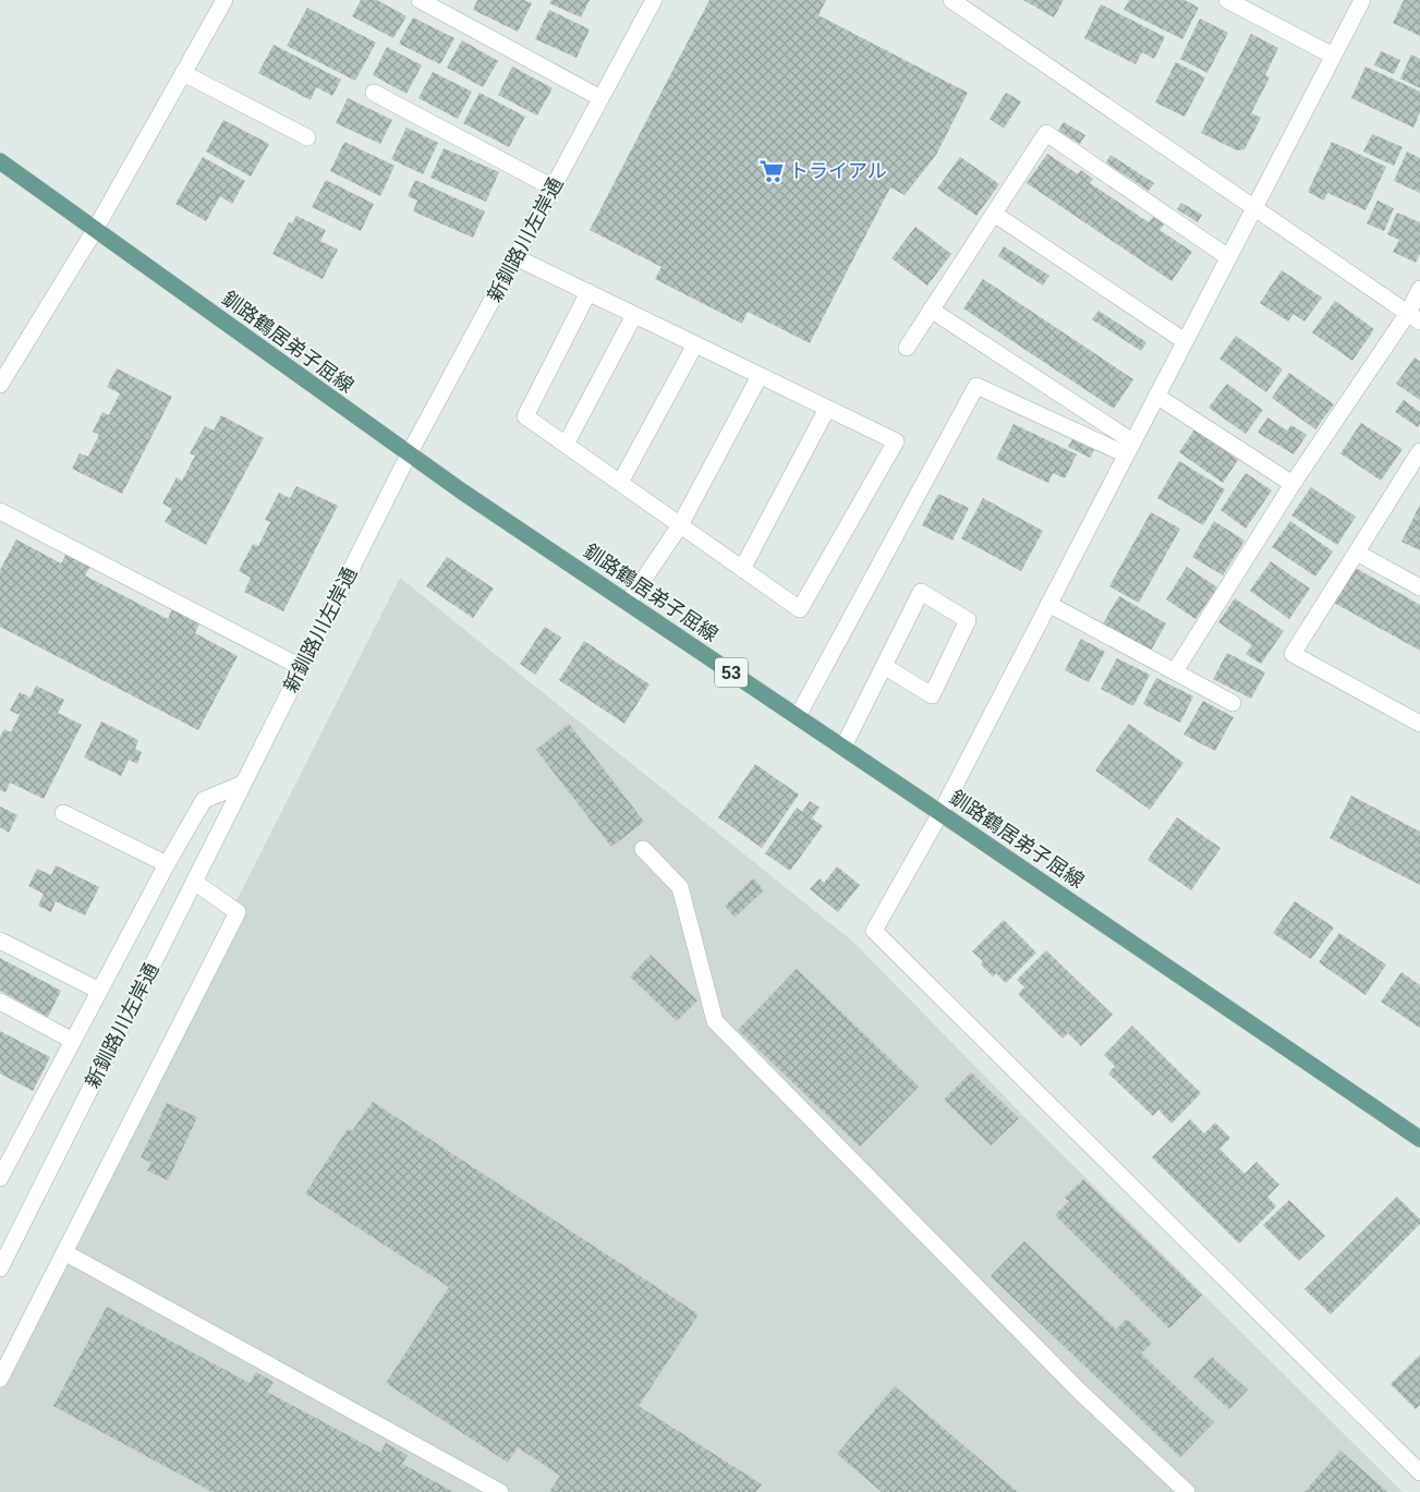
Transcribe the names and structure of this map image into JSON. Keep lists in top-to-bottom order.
{
  "streets": {
    "main road": ["釧路鶴居弟子屈線", "53"],
    "street": ["新釧路川左岸通"]
  },
  "crossings": [
    ["新釧路川左岸通", "釧路鶴居弟子屈線"]
  ],
  "places": {
    "supermarket": ["トライアル"]
  }
}
